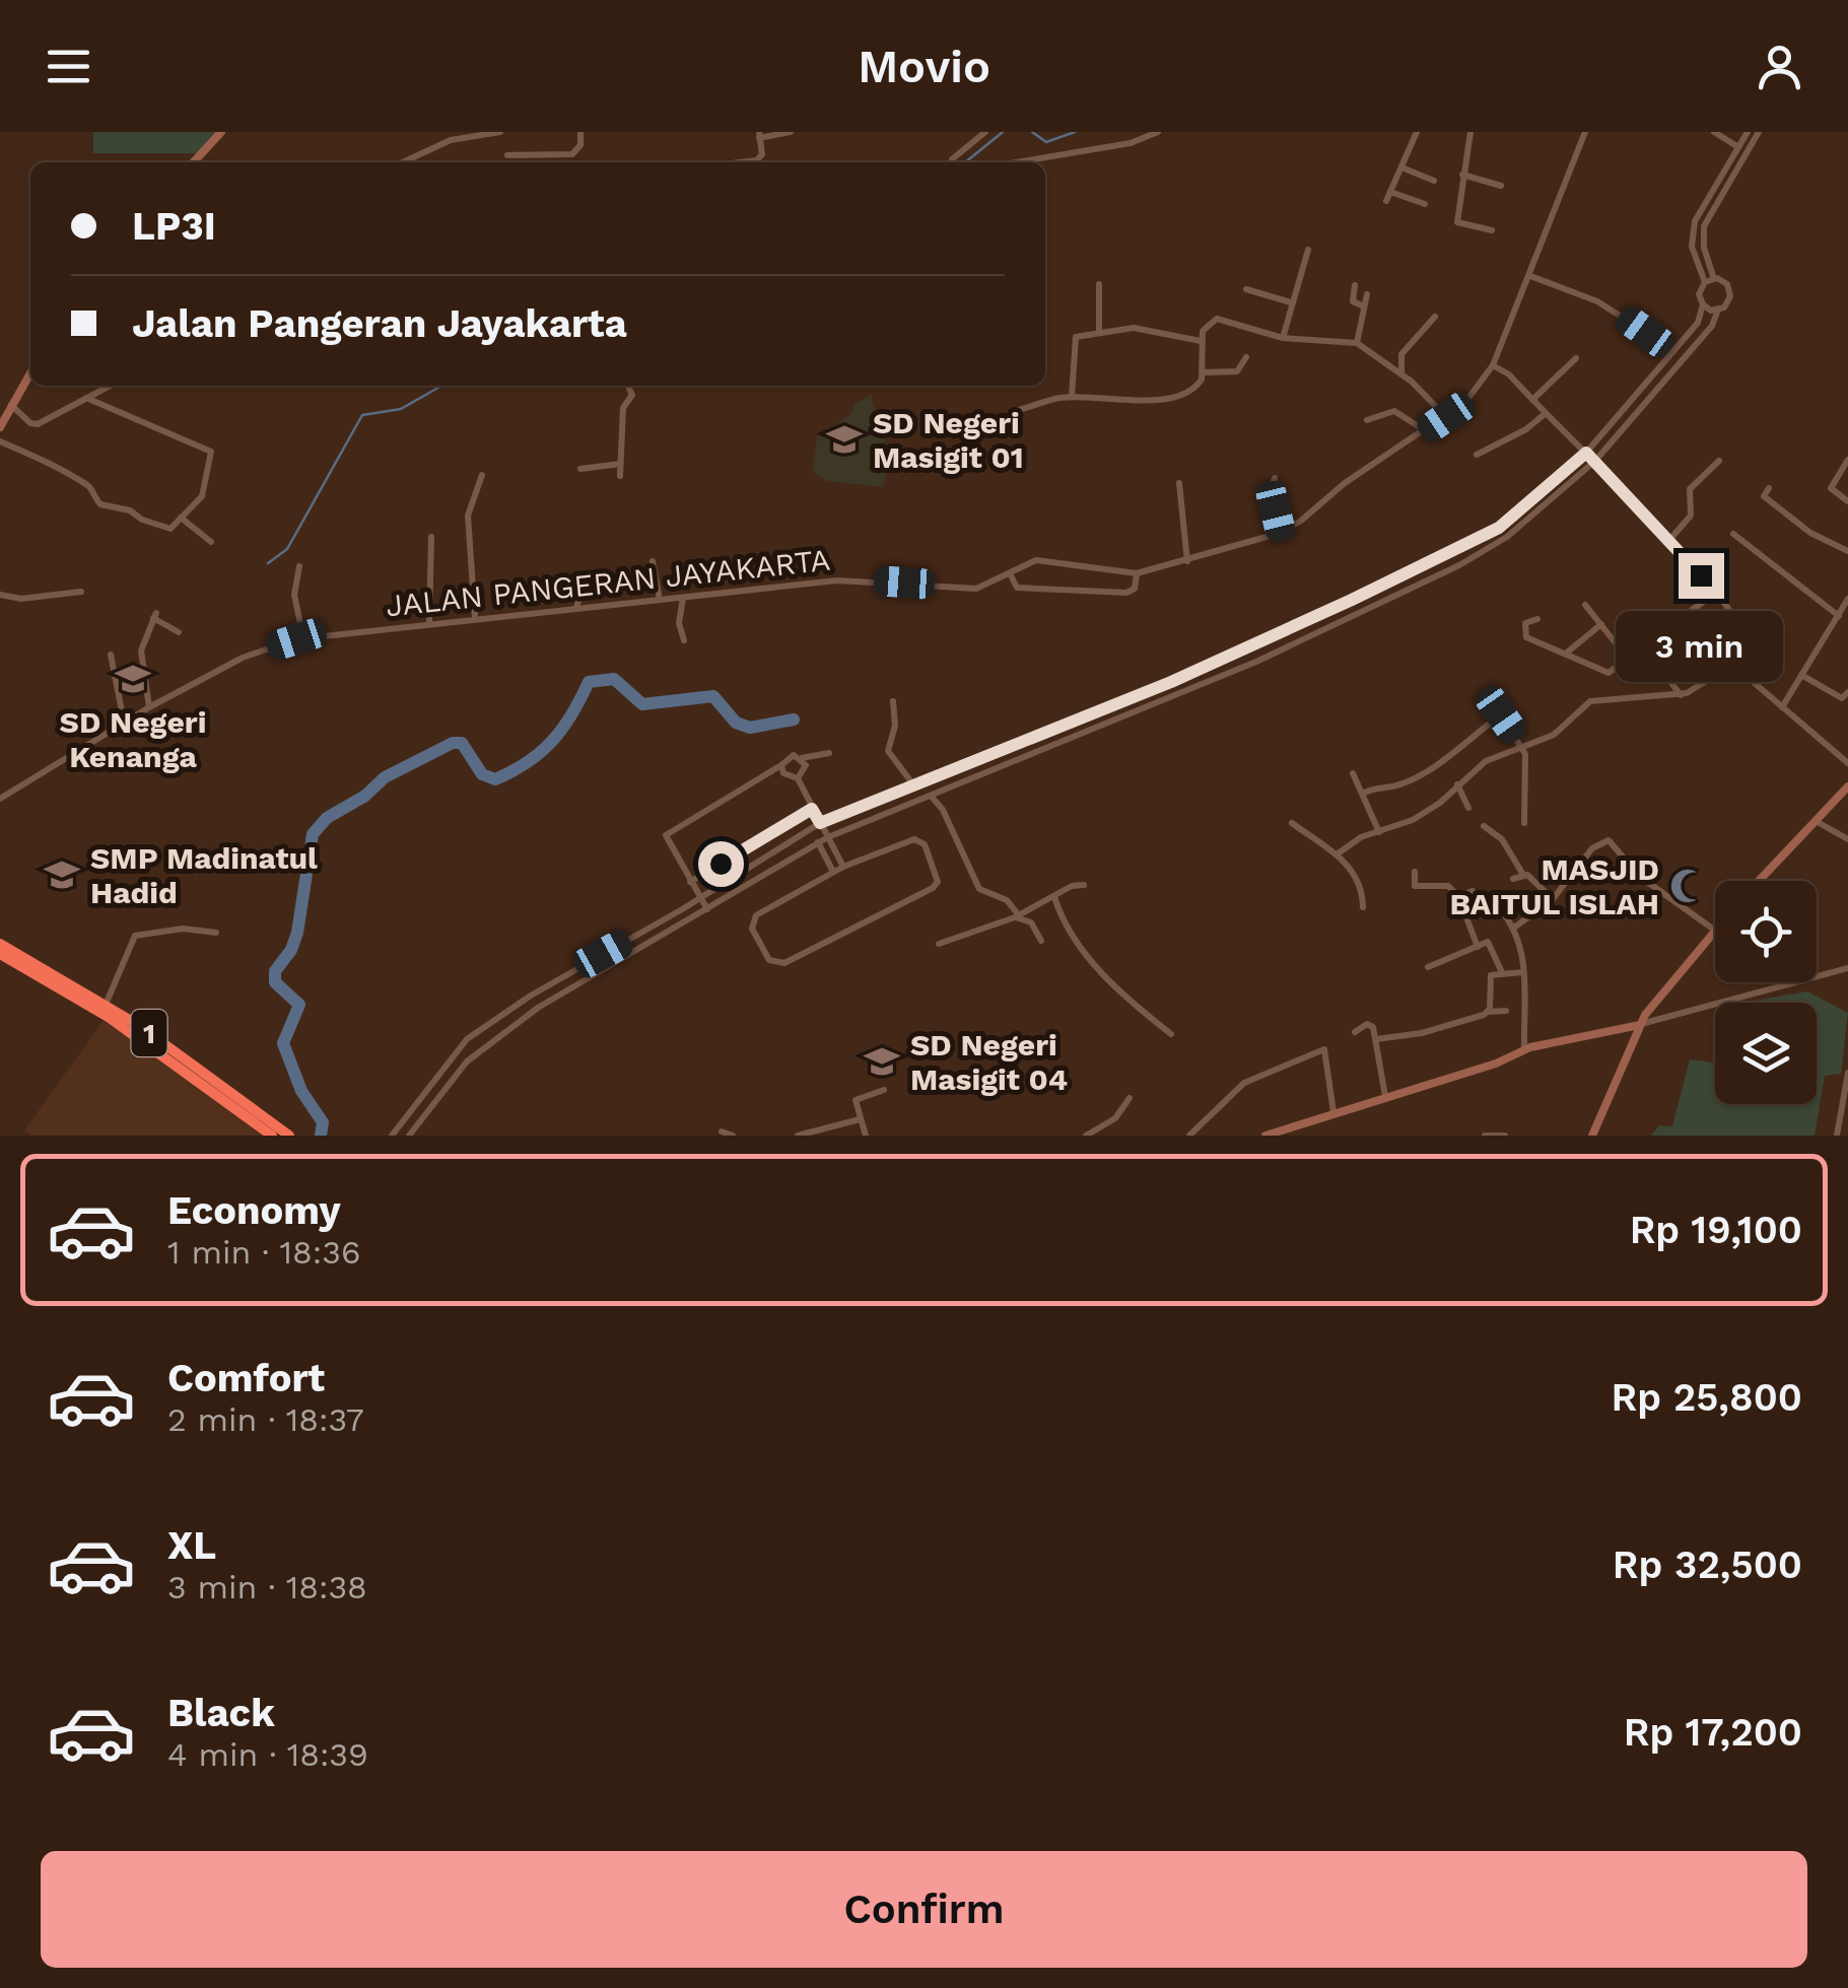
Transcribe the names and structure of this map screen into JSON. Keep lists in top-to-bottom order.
{
  "streets": {
    "highway": ["1"],
    "street": ["JALAN PANGERAN JAYAKARTA"]
  },
  "places": {
    "school or university": [
      "SD Negeri Masigit 01",
      "SD Negeri Kenanga",
      "SMP Madinatul Hadid",
      "SD Negeri Masigit 04"
    ],
    "mosque": ["MASJID BAITUL ISLAH"]
  },
  "page": {
    "header": "Movio",
    "banner": ["LP3I", "Jalan Pangeran Jayakarta"],
    "bubble": "3 min",
    "list": [
      {
        "name": "Economy",
        "note": "1 min · 18:36",
        "value": "Rp 19,100"
      },
      {
        "name": "Comfort",
        "note": "2 min · 18:37",
        "value": "Rp 25,800"
      },
      {
        "name": "XL",
        "note": "3 min · 18:38",
        "value": "Rp 32,500"
      },
      {
        "name": "Black",
        "note": "4 min · 18:39",
        "value": "Rp 17,200"
      }
    ],
    "buttons": "Confirm"
  }
}
